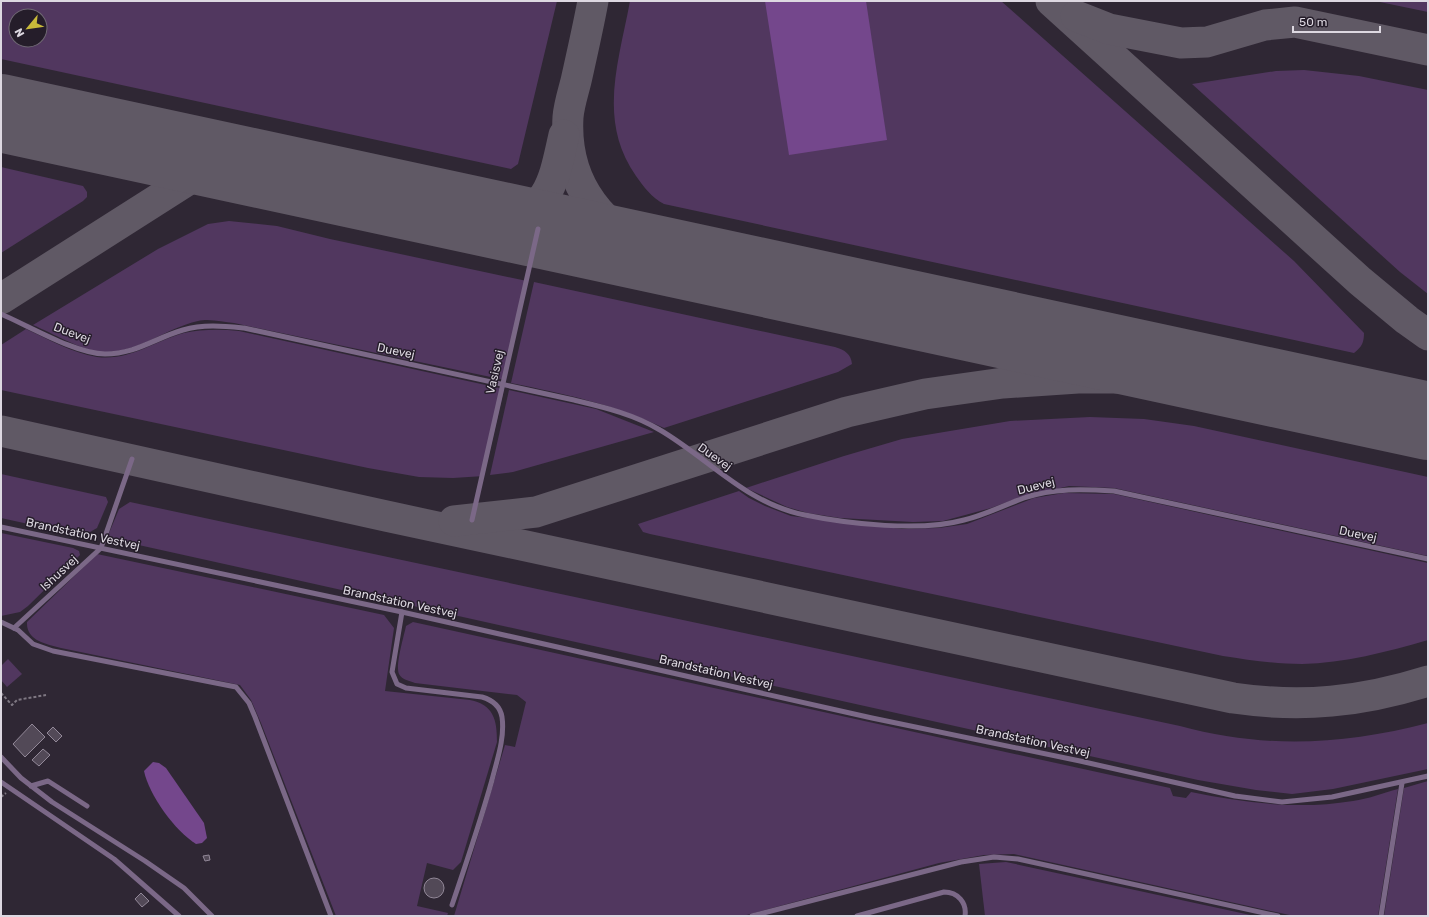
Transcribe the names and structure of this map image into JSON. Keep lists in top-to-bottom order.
{
  "streets": {
    "lane": [
      "Duevej",
      "Vasisvej",
      "Brandstation Vestvej",
      "Ishusvej"
    ]
  },
  "crossings": [
    ["Duevej", "Vasisvej"],
    ["Brandstation Vestvej", "Ishusvej"]
  ],
  "scale_bar": "50 m",
  "north": "bottom left"
}
